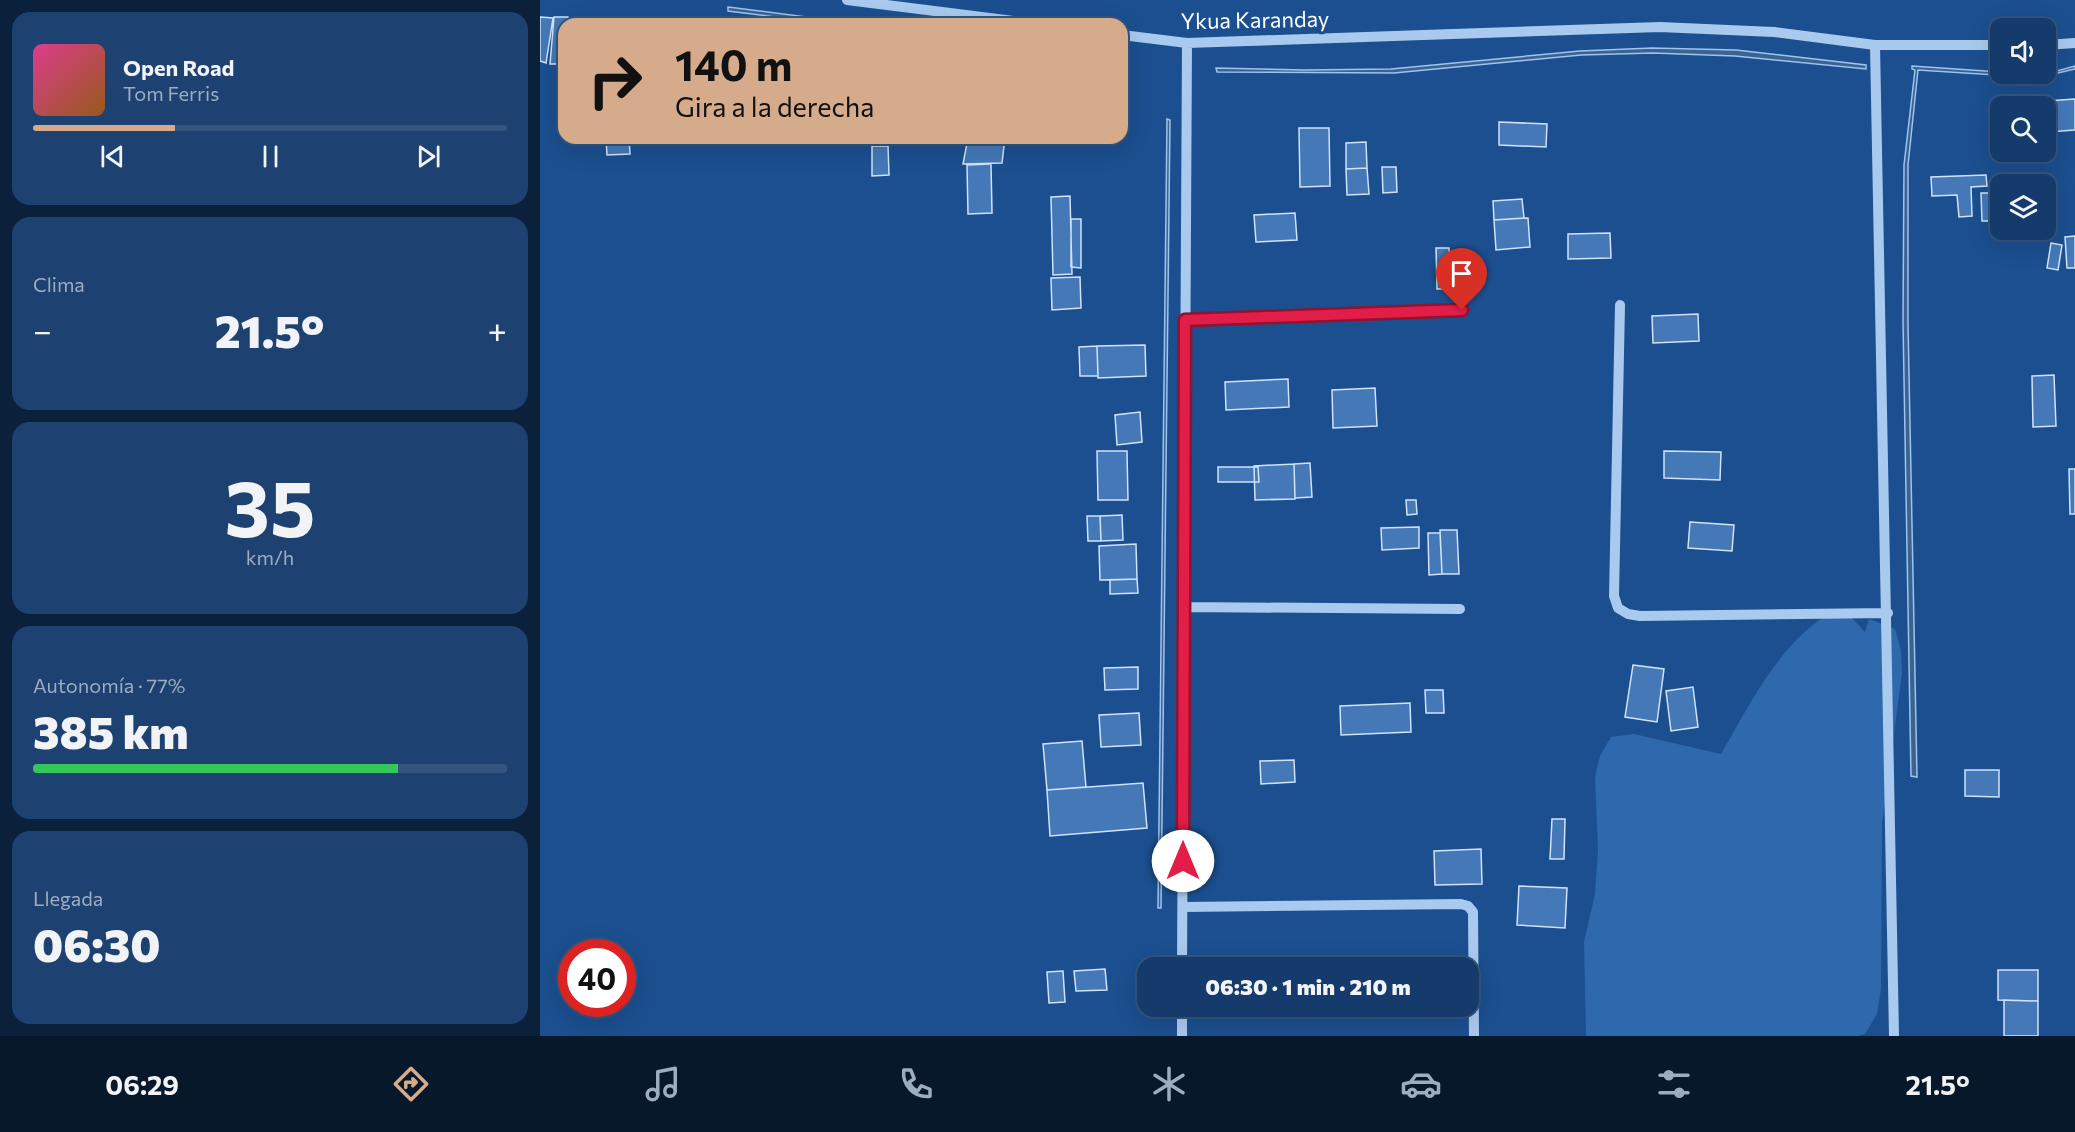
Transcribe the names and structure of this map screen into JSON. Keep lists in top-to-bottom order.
{
  "streets": {
    "street": ["Ykua Karanday"]
  },
  "page": {
    "turn": ["140 m", "Gira a la derecha"],
    "song": ["Open Road", "Tom Ferris"],
    "tile": [
      "Clima",
      ["35", "km/h"],
      ["Autonomía · 77%", "385 km"],
      ["Llegada", "06:30"]
    ],
    "heat": ["−", "21.5°", "+"],
    "limit": "40",
    "trip": "06:30 · 1 min · 210 m",
    "tabs": ["06:29", "21.5°"]
  }
}
